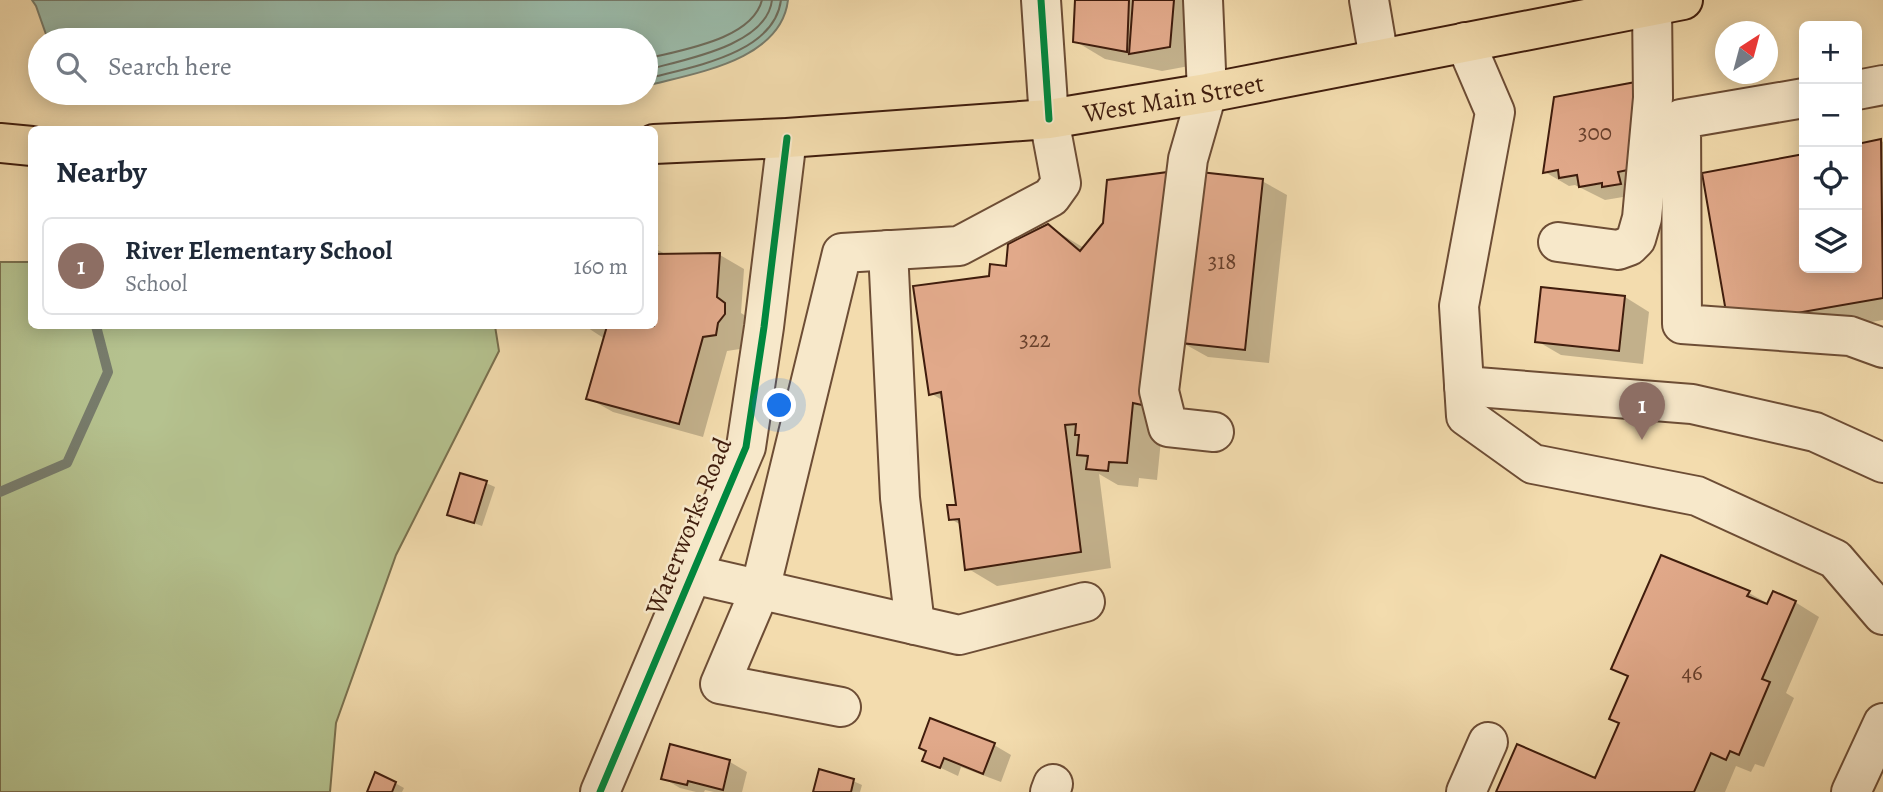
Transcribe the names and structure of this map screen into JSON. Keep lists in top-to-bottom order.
{
  "streets": {
    "main road": ["West Main Street"],
    "street": ["Waterworks Road"]
  },
  "crossings": [
    ["West Main Street", "Waterworks Road"]
  ],
  "house_numbers": [
    "300",
    "318",
    "322",
    "46"
  ],
  "north": "top right",
  "page": {
    "map_buttons": ["+", "−"],
    "search": "Search here",
    "heading": "Nearby",
    "list": [
      {
        "mark": "1",
        "name": "River Elementary School",
        "note": "School",
        "value": "160 m"
      }
    ],
    "pins": "1"
  }
}
